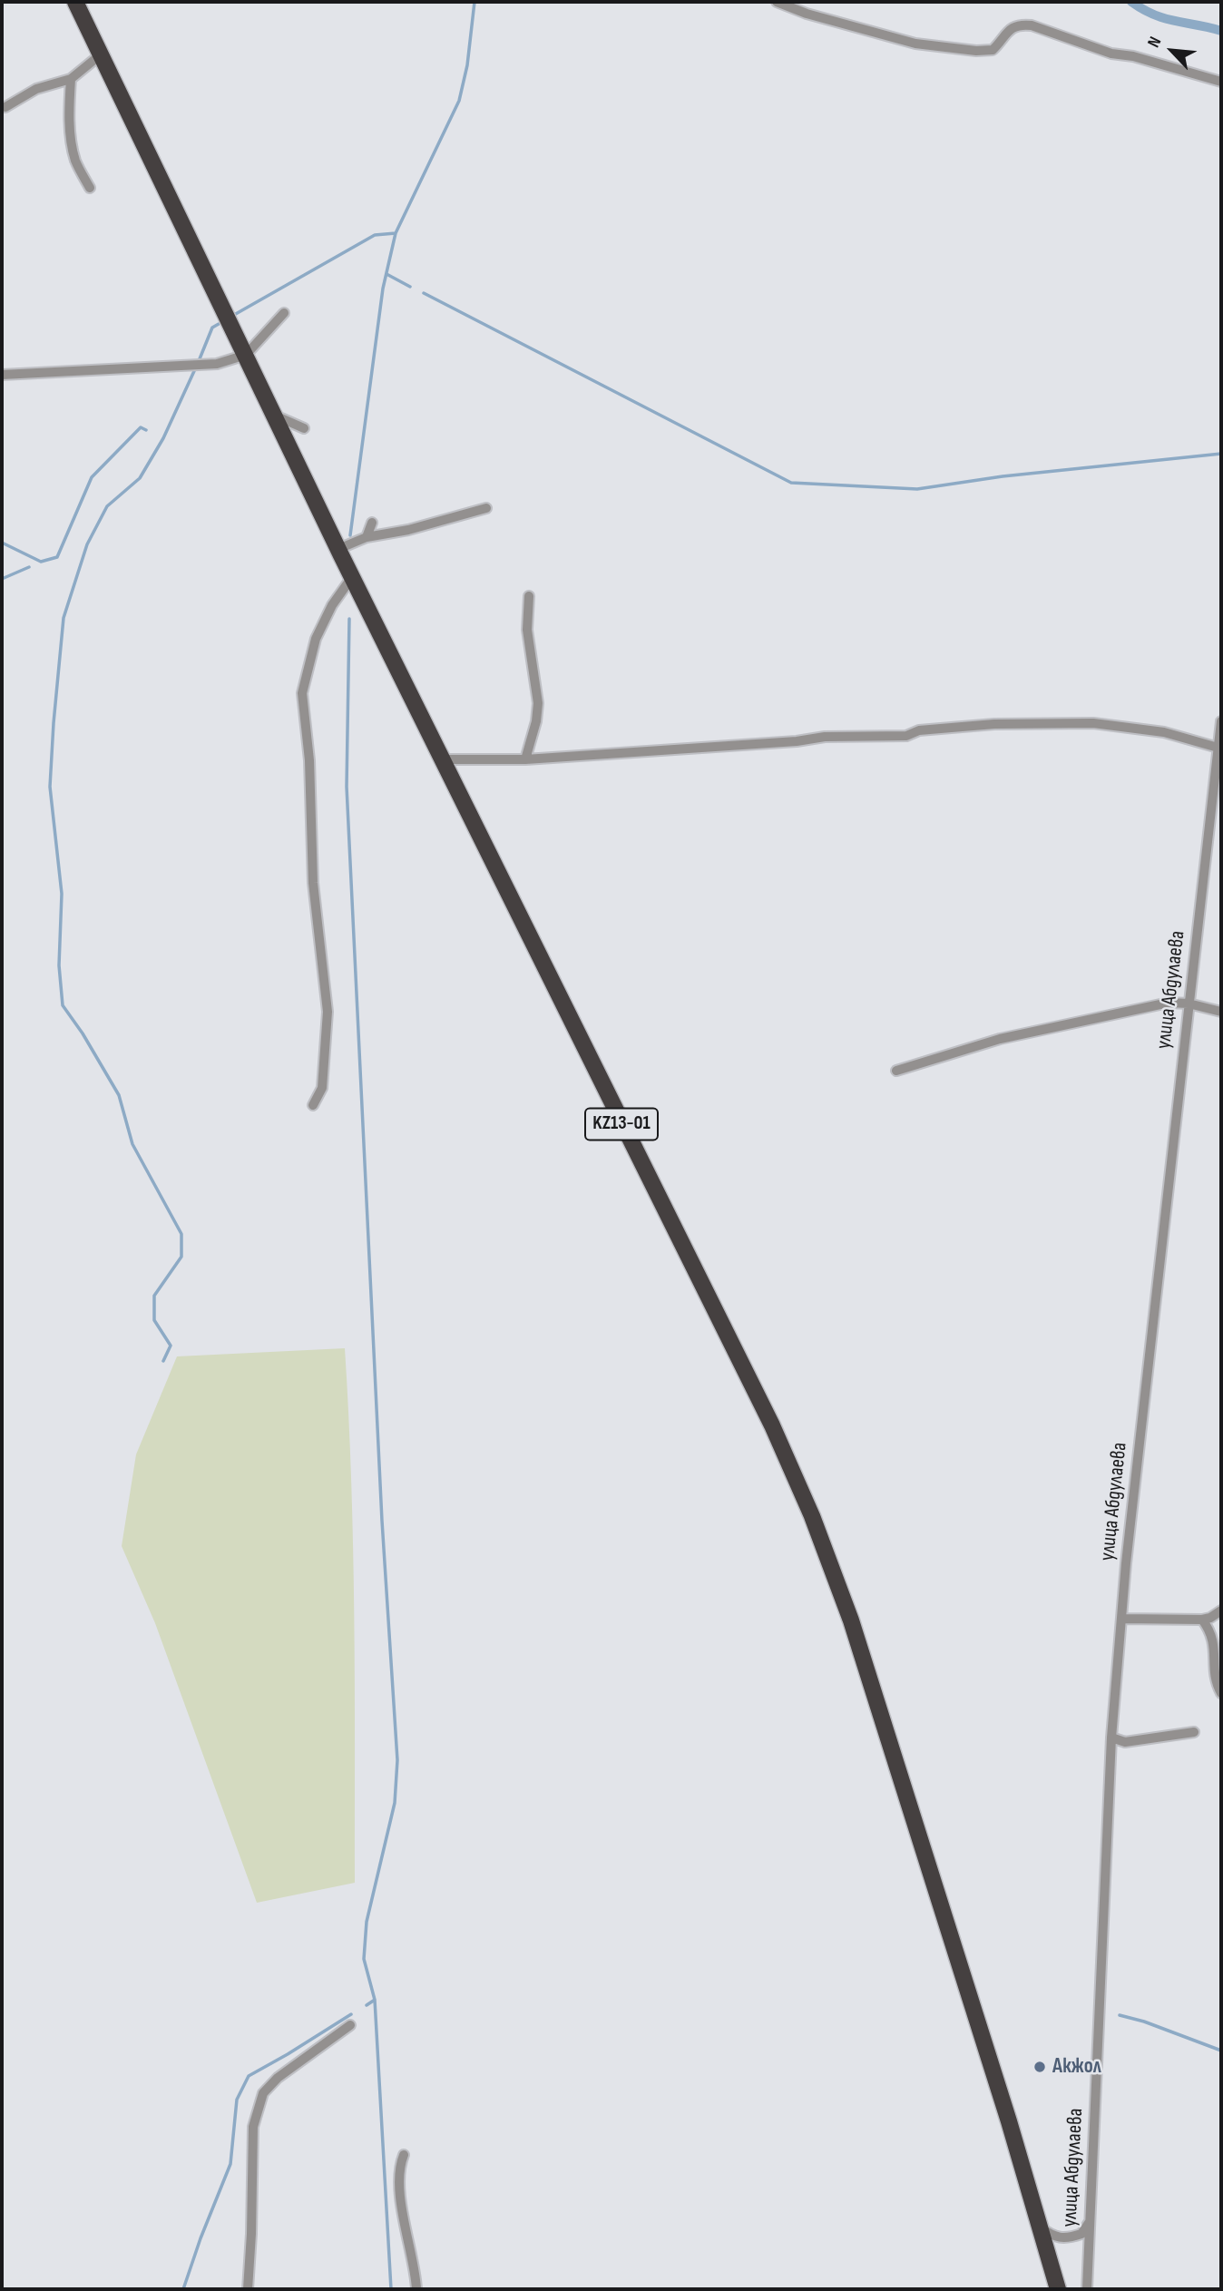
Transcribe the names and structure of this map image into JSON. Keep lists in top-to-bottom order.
{
  "streets": {
    "highway": ["KZ13-01"],
    "street": ["улица Абдулаева"]
  },
  "places": ["Акжол"],
  "north": "top left"
}
